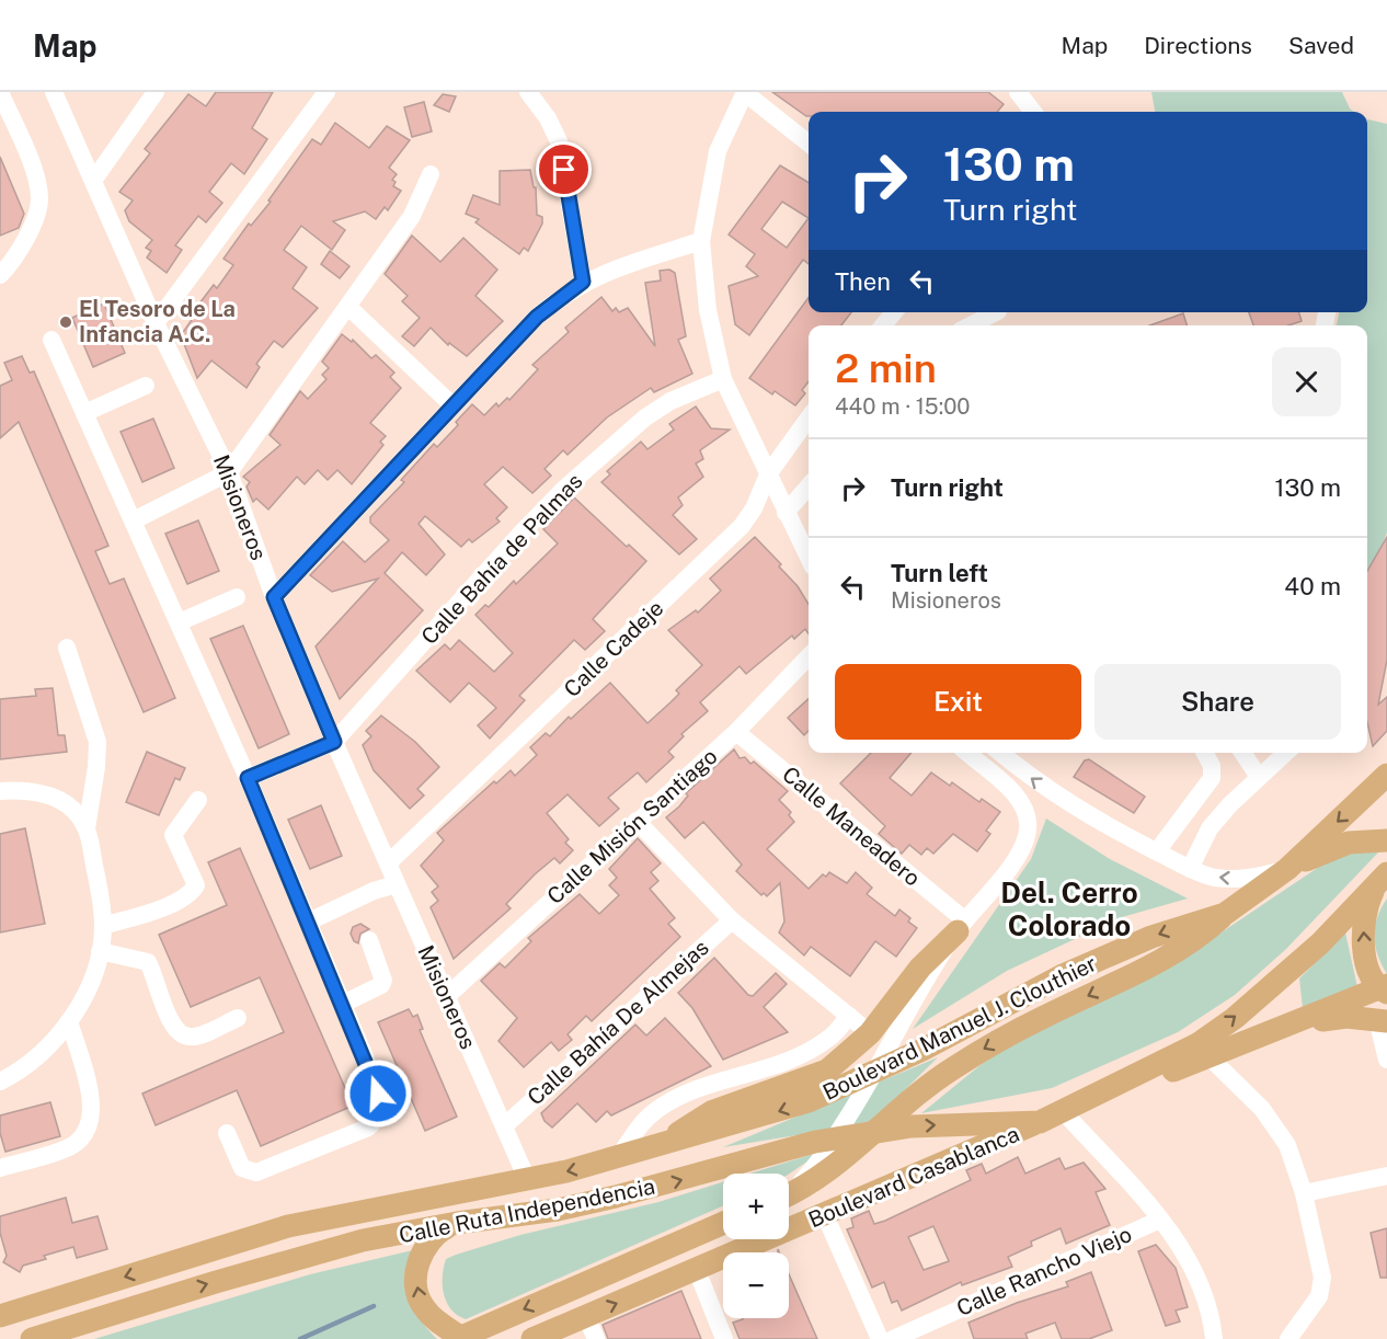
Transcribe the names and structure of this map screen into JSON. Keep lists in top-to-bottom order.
{
  "streets": {
    "main road": ["Boulevard Manuel J. Clouthier", "Boulevard Casablanca", "Calle Ruta Independencia"],
    "street": [
      "Misioneros",
      "Calle Bahía de Palmas",
      "Calle Cadeje",
      "Calle Misión Santiago",
      "Calle Maneadero",
      "Calle Bahía De Almejas",
      "Calle Rancho Viejo"
    ]
  },
  "crossings": [
    ["Misioneros", "Calle Bahía de Palmas"],
    ["Misioneros", "Calle Cadeje"],
    ["Misioneros", "Calle Misión Santiago"],
    ["Misioneros", "Calle Bahía De Almejas"],
    ["Misioneros", "Calle Ruta Independencia"],
    ["Calle Misión Santiago", "Calle Maneadero"],
    ["Boulevard Manuel J. Clouthier", "Boulevard Casablanca"],
    ["Boulevard Manuel J. Clouthier", "Calle Ruta Independencia"],
    ["Boulevard Casablanca", "Calle Ruta Independencia"]
  ],
  "districts": ["Del. Cerro Colorado"],
  "places": ["El Tesoro de La Infancia A.C."],
  "page": {
    "header": "Map",
    "nav": ["Map", "Directions", "Saved"],
    "turn": ["130 m", "Turn right"],
    "then": "Then",
    "heading": ["2 min", "440 m · 15:00"],
    "list": [
      {
        "name": "Turn right",
        "value": "130 m"
      },
      {
        "name": "Turn left",
        "note": "Misioneros",
        "value": "40 m"
      }
    ],
    "buttons": ["Exit", "Share"],
    "map_buttons": ["+", "−"]
  }
}
